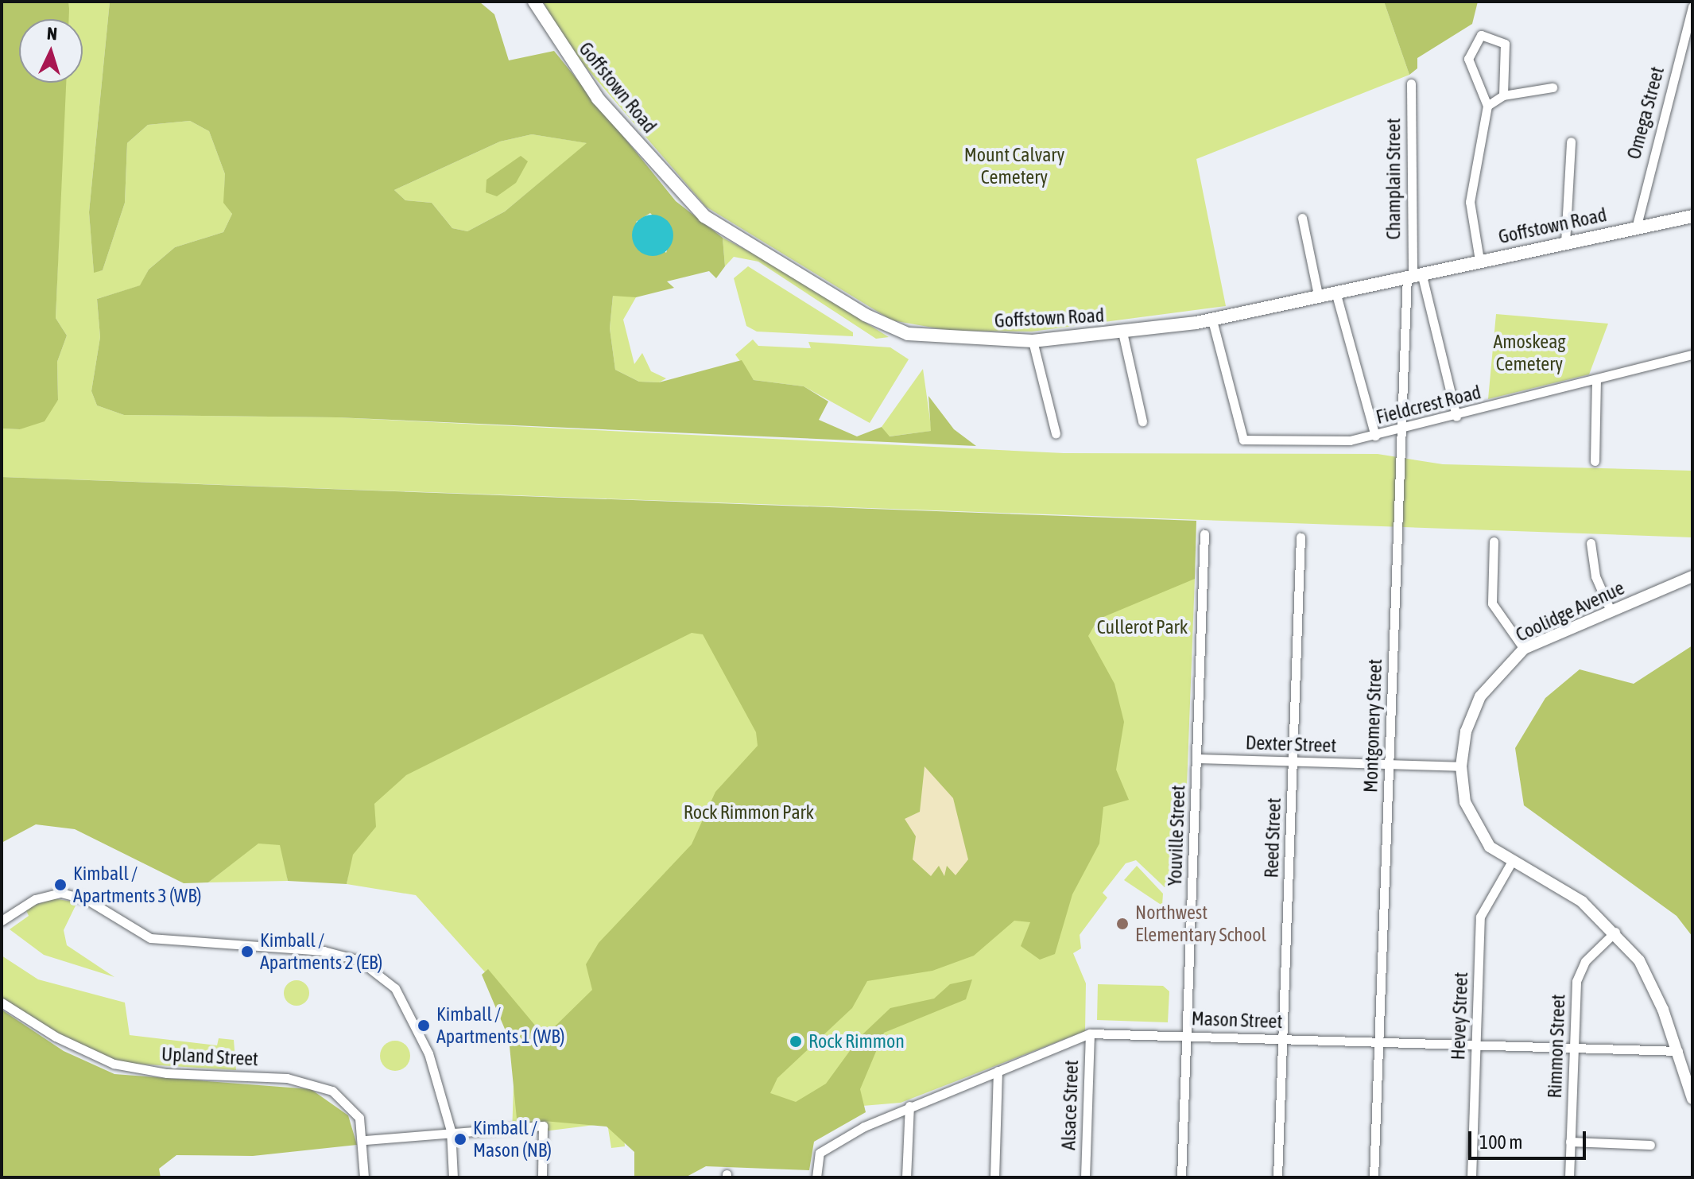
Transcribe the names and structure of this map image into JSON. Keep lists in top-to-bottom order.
{
  "streets": {
    "main road": ["Goffstown Road"],
    "street": [
      "Omega Street",
      "Champlain Street",
      "Fieldcrest Road",
      "Coolidge Avenue",
      "Montgomery Street",
      "Dexter Street",
      "Youville Street",
      "Reed Street",
      "Hevey Street",
      "Mason Street",
      "Rimmon Street",
      "Upland Street",
      "Alsace Street"
    ]
  },
  "crossings": [
    ["Goffstown Road", "Omega Street"],
    ["Goffstown Road", "Champlain Street"],
    ["Goffstown Road", "Fieldcrest Road"],
    ["Goffstown Road", "Montgomery Street"],
    ["Champlain Street", "Montgomery Street"],
    ["Fieldcrest Road", "Montgomery Street"],
    ["Coolidge Avenue", "Dexter Street"],
    ["Coolidge Avenue", "Hevey Street"],
    ["Coolidge Avenue", "Mason Street"],
    ["Coolidge Avenue", "Rimmon Street"],
    ["Montgomery Street", "Dexter Street"],
    ["Montgomery Street", "Mason Street"],
    ["Dexter Street", "Youville Street"],
    ["Dexter Street", "Reed Street"],
    ["Youville Street", "Mason Street"],
    ["Reed Street", "Mason Street"],
    ["Hevey Street", "Mason Street"],
    ["Mason Street", "Rimmon Street"],
    ["Mason Street", "Alsace Street"]
  ],
  "parks": [
    "Mount Calvary Cemetery",
    "Amoskeag Cemetery",
    "Cullerot Park",
    "Rock Rimmon Park"
  ],
  "places": [
    "Kimball / Apartments 3 (WB)",
    "Northwest Elementary School",
    "Kimball / Apartments 2 (EB)",
    "Kimball / Apartments 1 (WB)",
    "Rock Rimmon",
    "Kimball / Mason (NB)"
  ],
  "scale_bar": "100 m",
  "north": "top"
}
